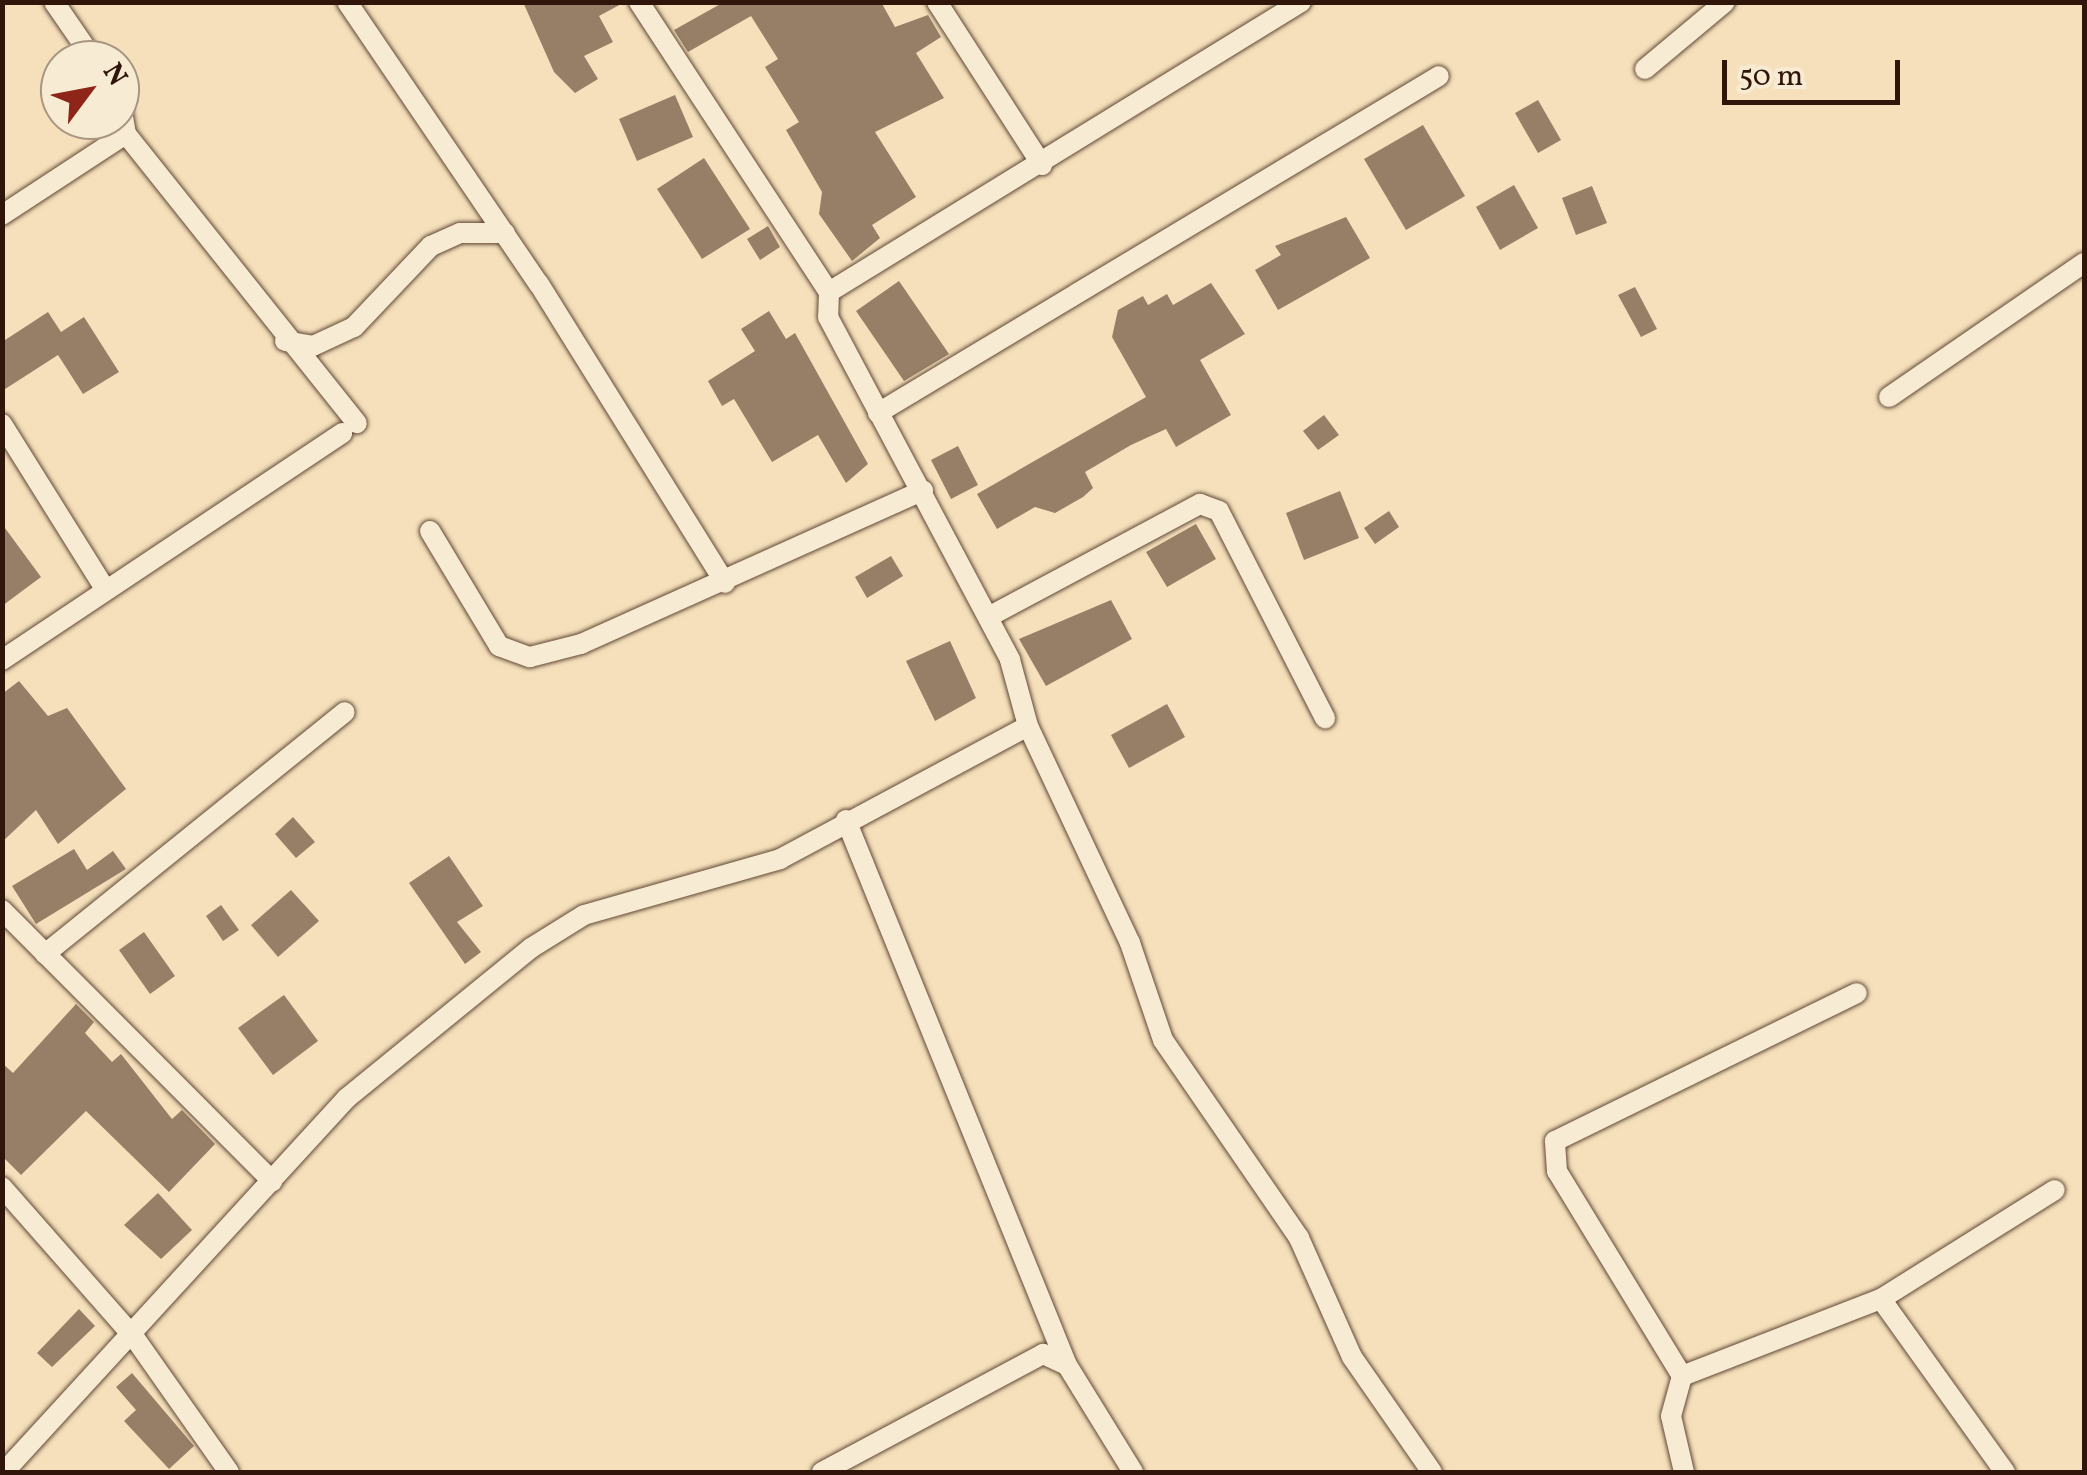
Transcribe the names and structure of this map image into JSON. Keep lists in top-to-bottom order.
{
  "scale_bar": "50 m",
  "north": "top right"
}
